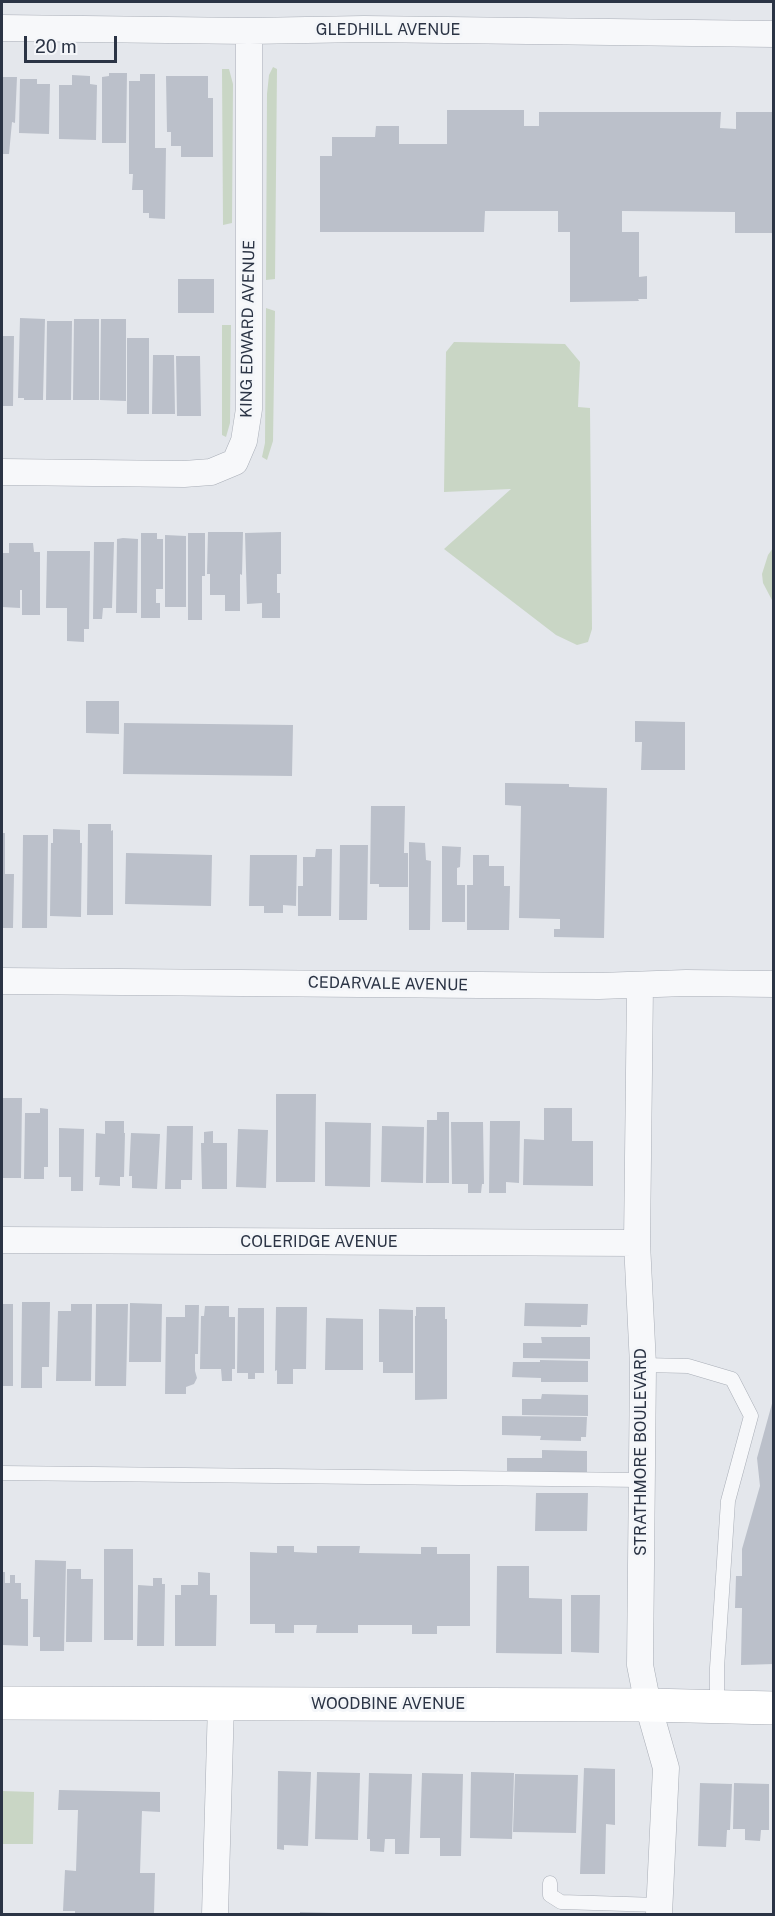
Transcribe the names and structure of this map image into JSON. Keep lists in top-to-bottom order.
{
  "streets": {
    "main road": ["WOODBINE AVENUE"],
    "street": [
      "GLEDHILL AVENUE",
      "KING EDWARD AVENUE",
      "CEDARVALE AVENUE",
      "COLERIDGE AVENUE",
      "STRATHMORE BOULEVARD"
    ]
  },
  "crossings": [
    ["GLEDHILL AVENUE", "KING EDWARD AVENUE"],
    ["CEDARVALE AVENUE", "STRATHMORE BOULEVARD"],
    ["COLERIDGE AVENUE", "STRATHMORE BOULEVARD"],
    ["STRATHMORE BOULEVARD", "WOODBINE AVENUE"]
  ],
  "scale_bar": "20 m"
}
